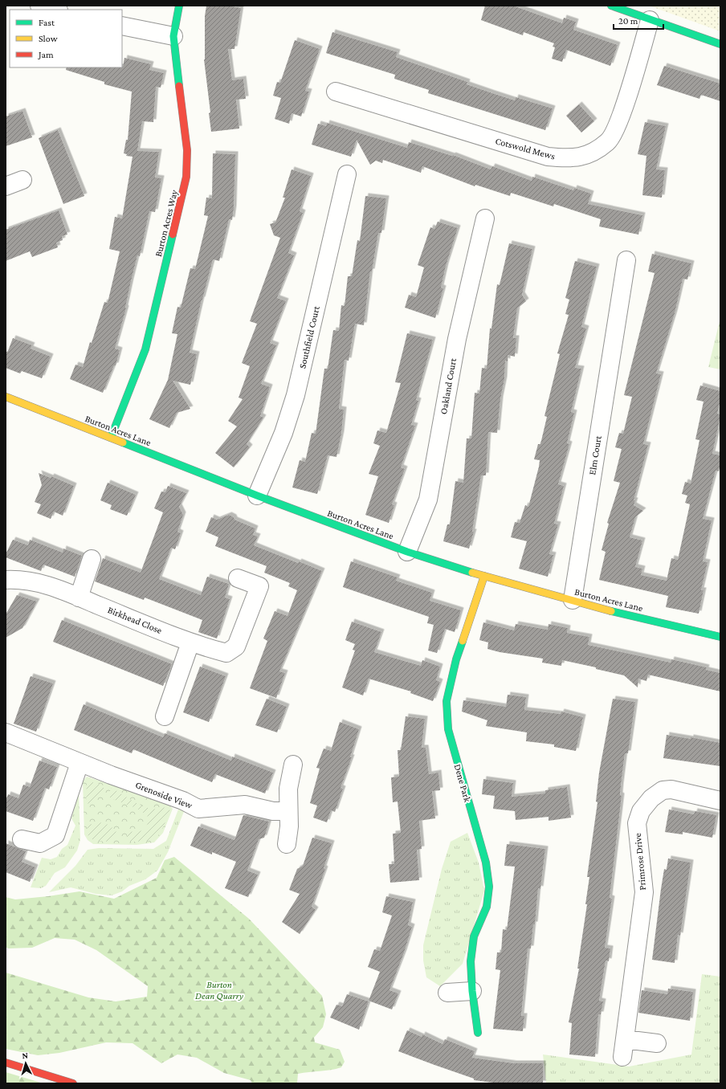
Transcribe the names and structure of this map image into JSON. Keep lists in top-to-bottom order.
{
  "streets": {
    "street": [
      "Cotswold Mews",
      "Burton Acres Way",
      "Southfield Court",
      "Oakland Court",
      "Burton Acres Lane",
      "Elm Court",
      "Birkhead Close",
      "Dene Park",
      "Grenoside View",
      "Primrose Drive"
    ]
  },
  "crossings": [
    ["Burton Acres Way", "Burton Acres Lane"],
    ["Southfield Court", "Burton Acres Lane"],
    ["Oakland Court", "Burton Acres Lane"],
    ["Burton Acres Lane", "Elm Court"],
    ["Burton Acres Lane", "Dene Park"]
  ],
  "parks": ["Burton Dean Quarry"],
  "legend": ["Fast", "Slow", "Jam"],
  "scale_bar": "20 m",
  "north": "top"
}
